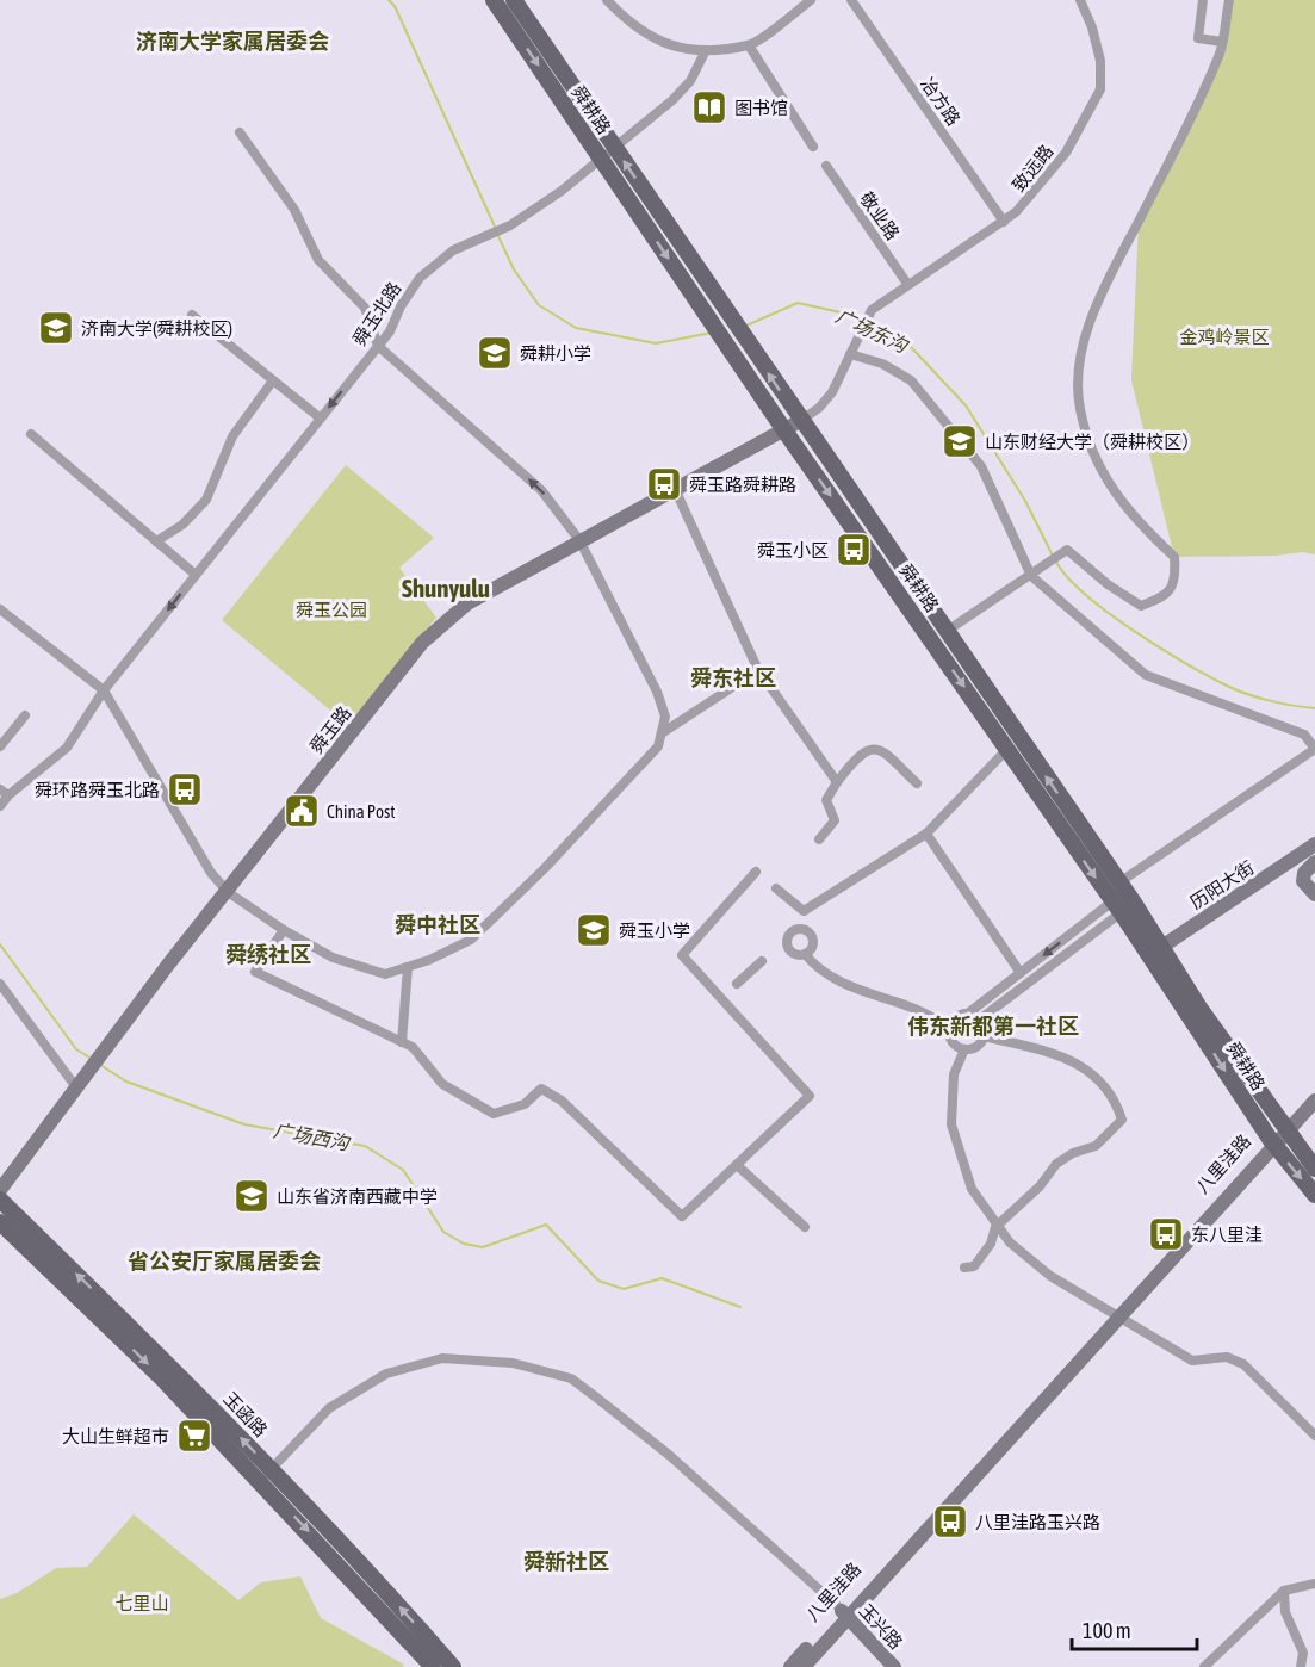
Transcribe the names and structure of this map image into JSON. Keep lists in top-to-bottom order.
{
  "streets": {
    "main road": ["舜耕路", "玉函路"],
    "street": [
      "冶方路",
      "致远路",
      "敬业路",
      "舜玉北路",
      "舜玉路",
      "历阳大街",
      "八里洼路",
      "玉兴路"
    ]
  },
  "crossings": [
    ["冶方路", "致远路"],
    ["舜耕路", "舜玉北路"],
    ["舜耕路", "舜玉路"],
    ["舜耕路", "历阳大街"],
    ["舜耕路", "八里洼路"],
    ["致远路", "敬业路"],
    ["八里洼路", "玉兴路"]
  ],
  "districts": [
    "济南大学家属居委会",
    "Shunyulu",
    "舜东社区",
    "舜中社区",
    "舜绣社区",
    "伟东新都第一社区",
    "省公安厅家属居委会",
    "舜新社区"
  ],
  "water": ["广场东沟", "广场西沟"],
  "parks": ["金鸡岭景区", "舜玉公园", "七里山"],
  "places": {
    "library": ["图书馆"],
    "school or university": [
      "济南大学(舜耕校区)",
      "舜耕小学",
      "山东财经大学（舜耕校区）",
      "舜玉小学",
      "山东省济南西藏中学"
    ],
    "bus stop": [
      "舜玉路舜耕路",
      "舜玉小区",
      "舜环路舜玉北路",
      "东八里洼",
      "八里洼路玉兴路"
    ],
    "public building": ["China Post"],
    "supermarket": ["大山生鲜超市"]
  },
  "scale_bar": "100 m"
}
